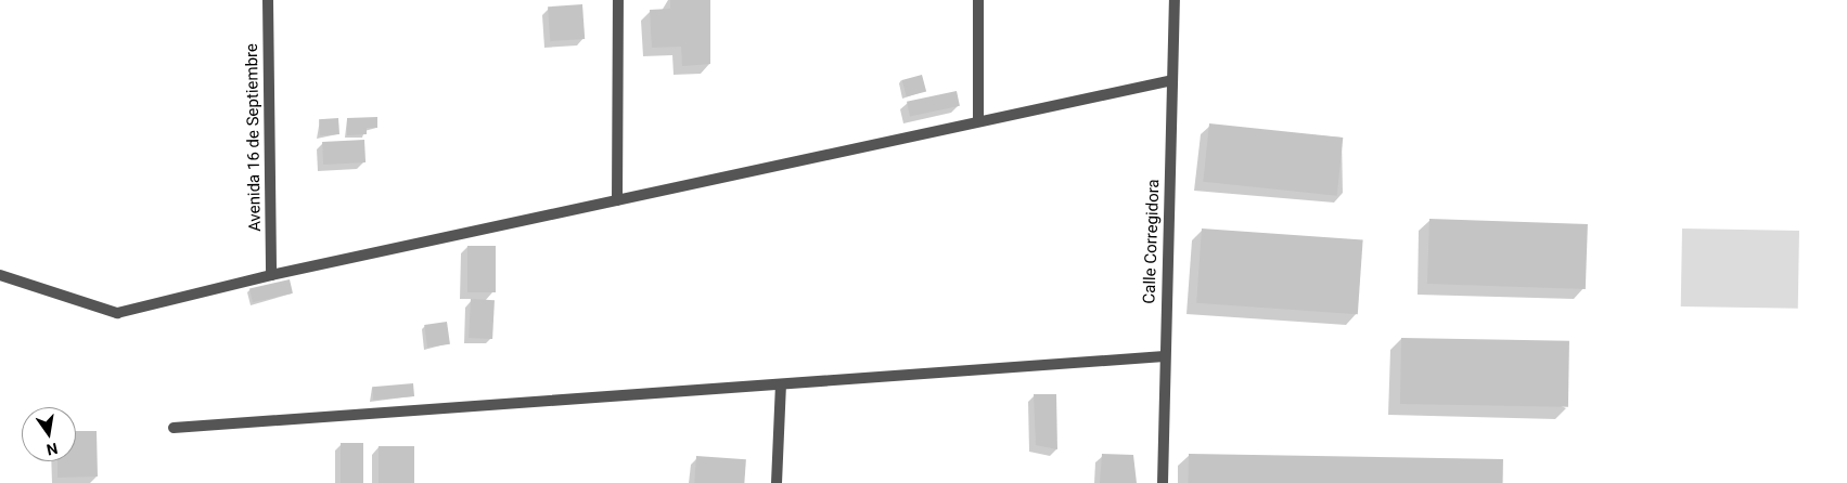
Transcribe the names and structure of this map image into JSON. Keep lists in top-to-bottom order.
{
  "streets": {
    "street": ["Avenida 16 de Septiembre", "Calle Corregidora"]
  },
  "north": "bottom"
}
